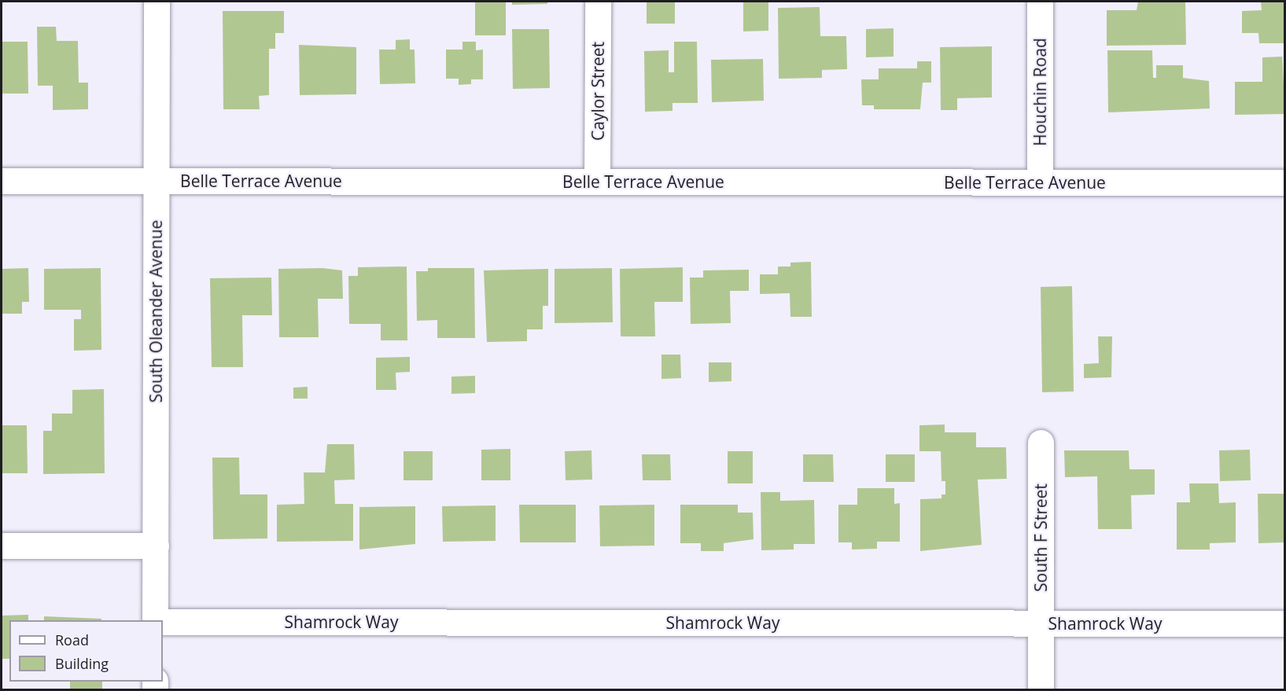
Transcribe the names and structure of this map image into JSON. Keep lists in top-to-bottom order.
{
  "streets": {
    "street": [
      "Caylor Street",
      "Houchin Road",
      "Belle Terrace Avenue",
      "South Oleander Avenue",
      "South F Street",
      "Shamrock Way"
    ]
  },
  "crossings": [
    ["Caylor Street", "Belle Terrace Avenue"],
    ["Houchin Road", "Belle Terrace Avenue"],
    ["Belle Terrace Avenue", "South Oleander Avenue"],
    ["South F Street", "Shamrock Way"]
  ],
  "legend": ["Road", "Building"]
}
